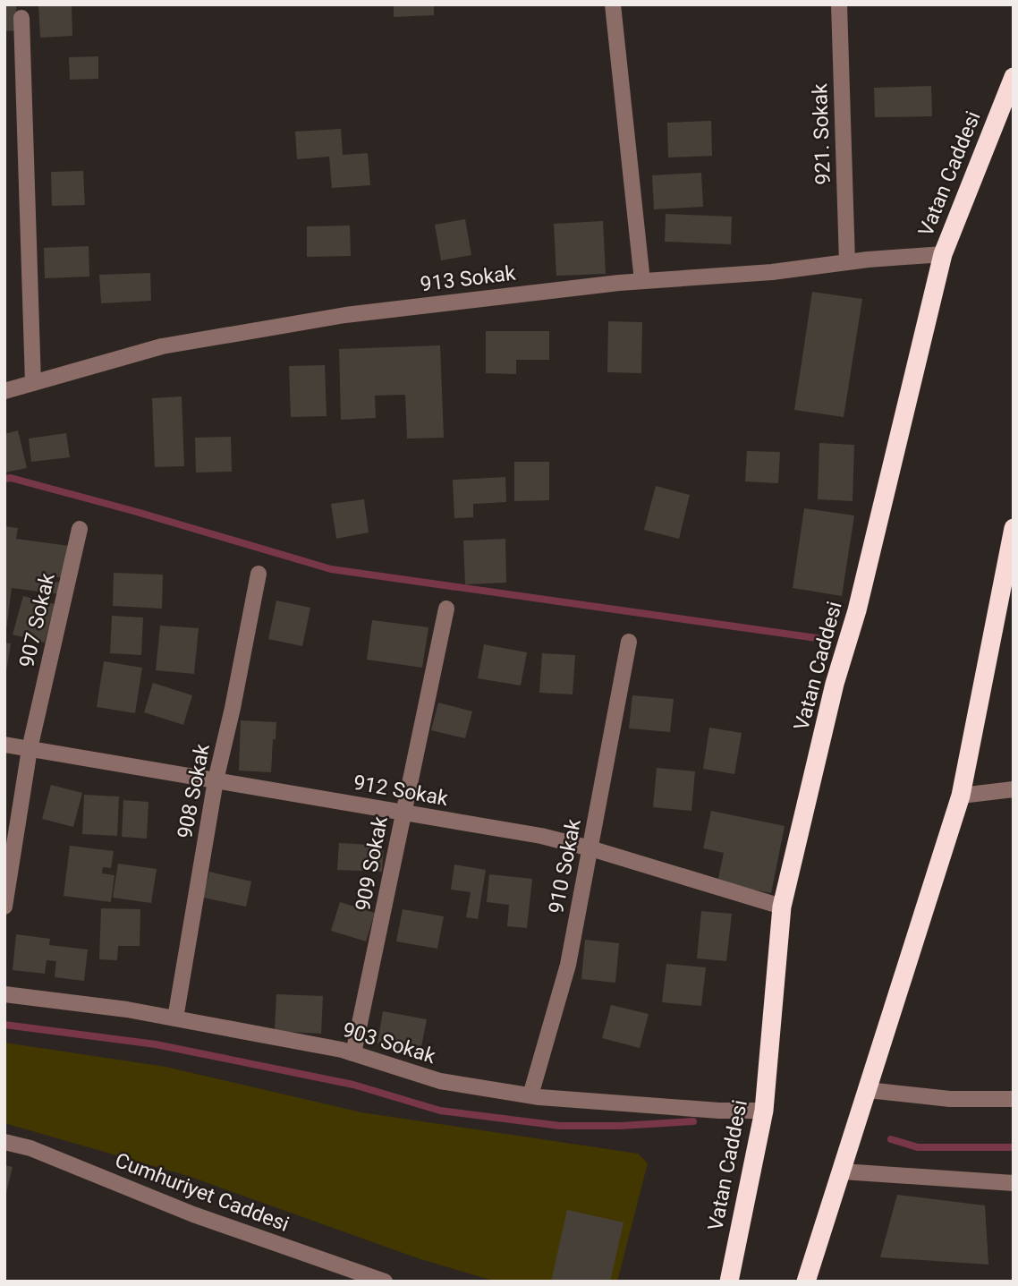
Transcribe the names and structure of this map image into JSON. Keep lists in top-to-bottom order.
{
  "streets": {
    "highway": ["Vatan Caddesi"],
    "street": [
      "921. Sokak",
      "913 Sokak",
      "907 Sokak",
      "912 Sokak",
      "908 Sokak",
      "909 Sokak",
      "910 Sokak",
      "903 Sokak",
      "Cumhuriyet Caddesi"
    ]
  },
  "crossings": [
    ["921. Sokak", "913 Sokak"],
    ["Vatan Caddesi", "913 Sokak"],
    ["Vatan Caddesi", "912 Sokak"],
    ["Vatan Caddesi", "903 Sokak"],
    ["907 Sokak", "912 Sokak"],
    ["912 Sokak", "908 Sokak"],
    ["912 Sokak", "909 Sokak"],
    ["912 Sokak", "910 Sokak"],
    ["908 Sokak", "903 Sokak"],
    ["909 Sokak", "903 Sokak"],
    ["910 Sokak", "903 Sokak"]
  ]
}
